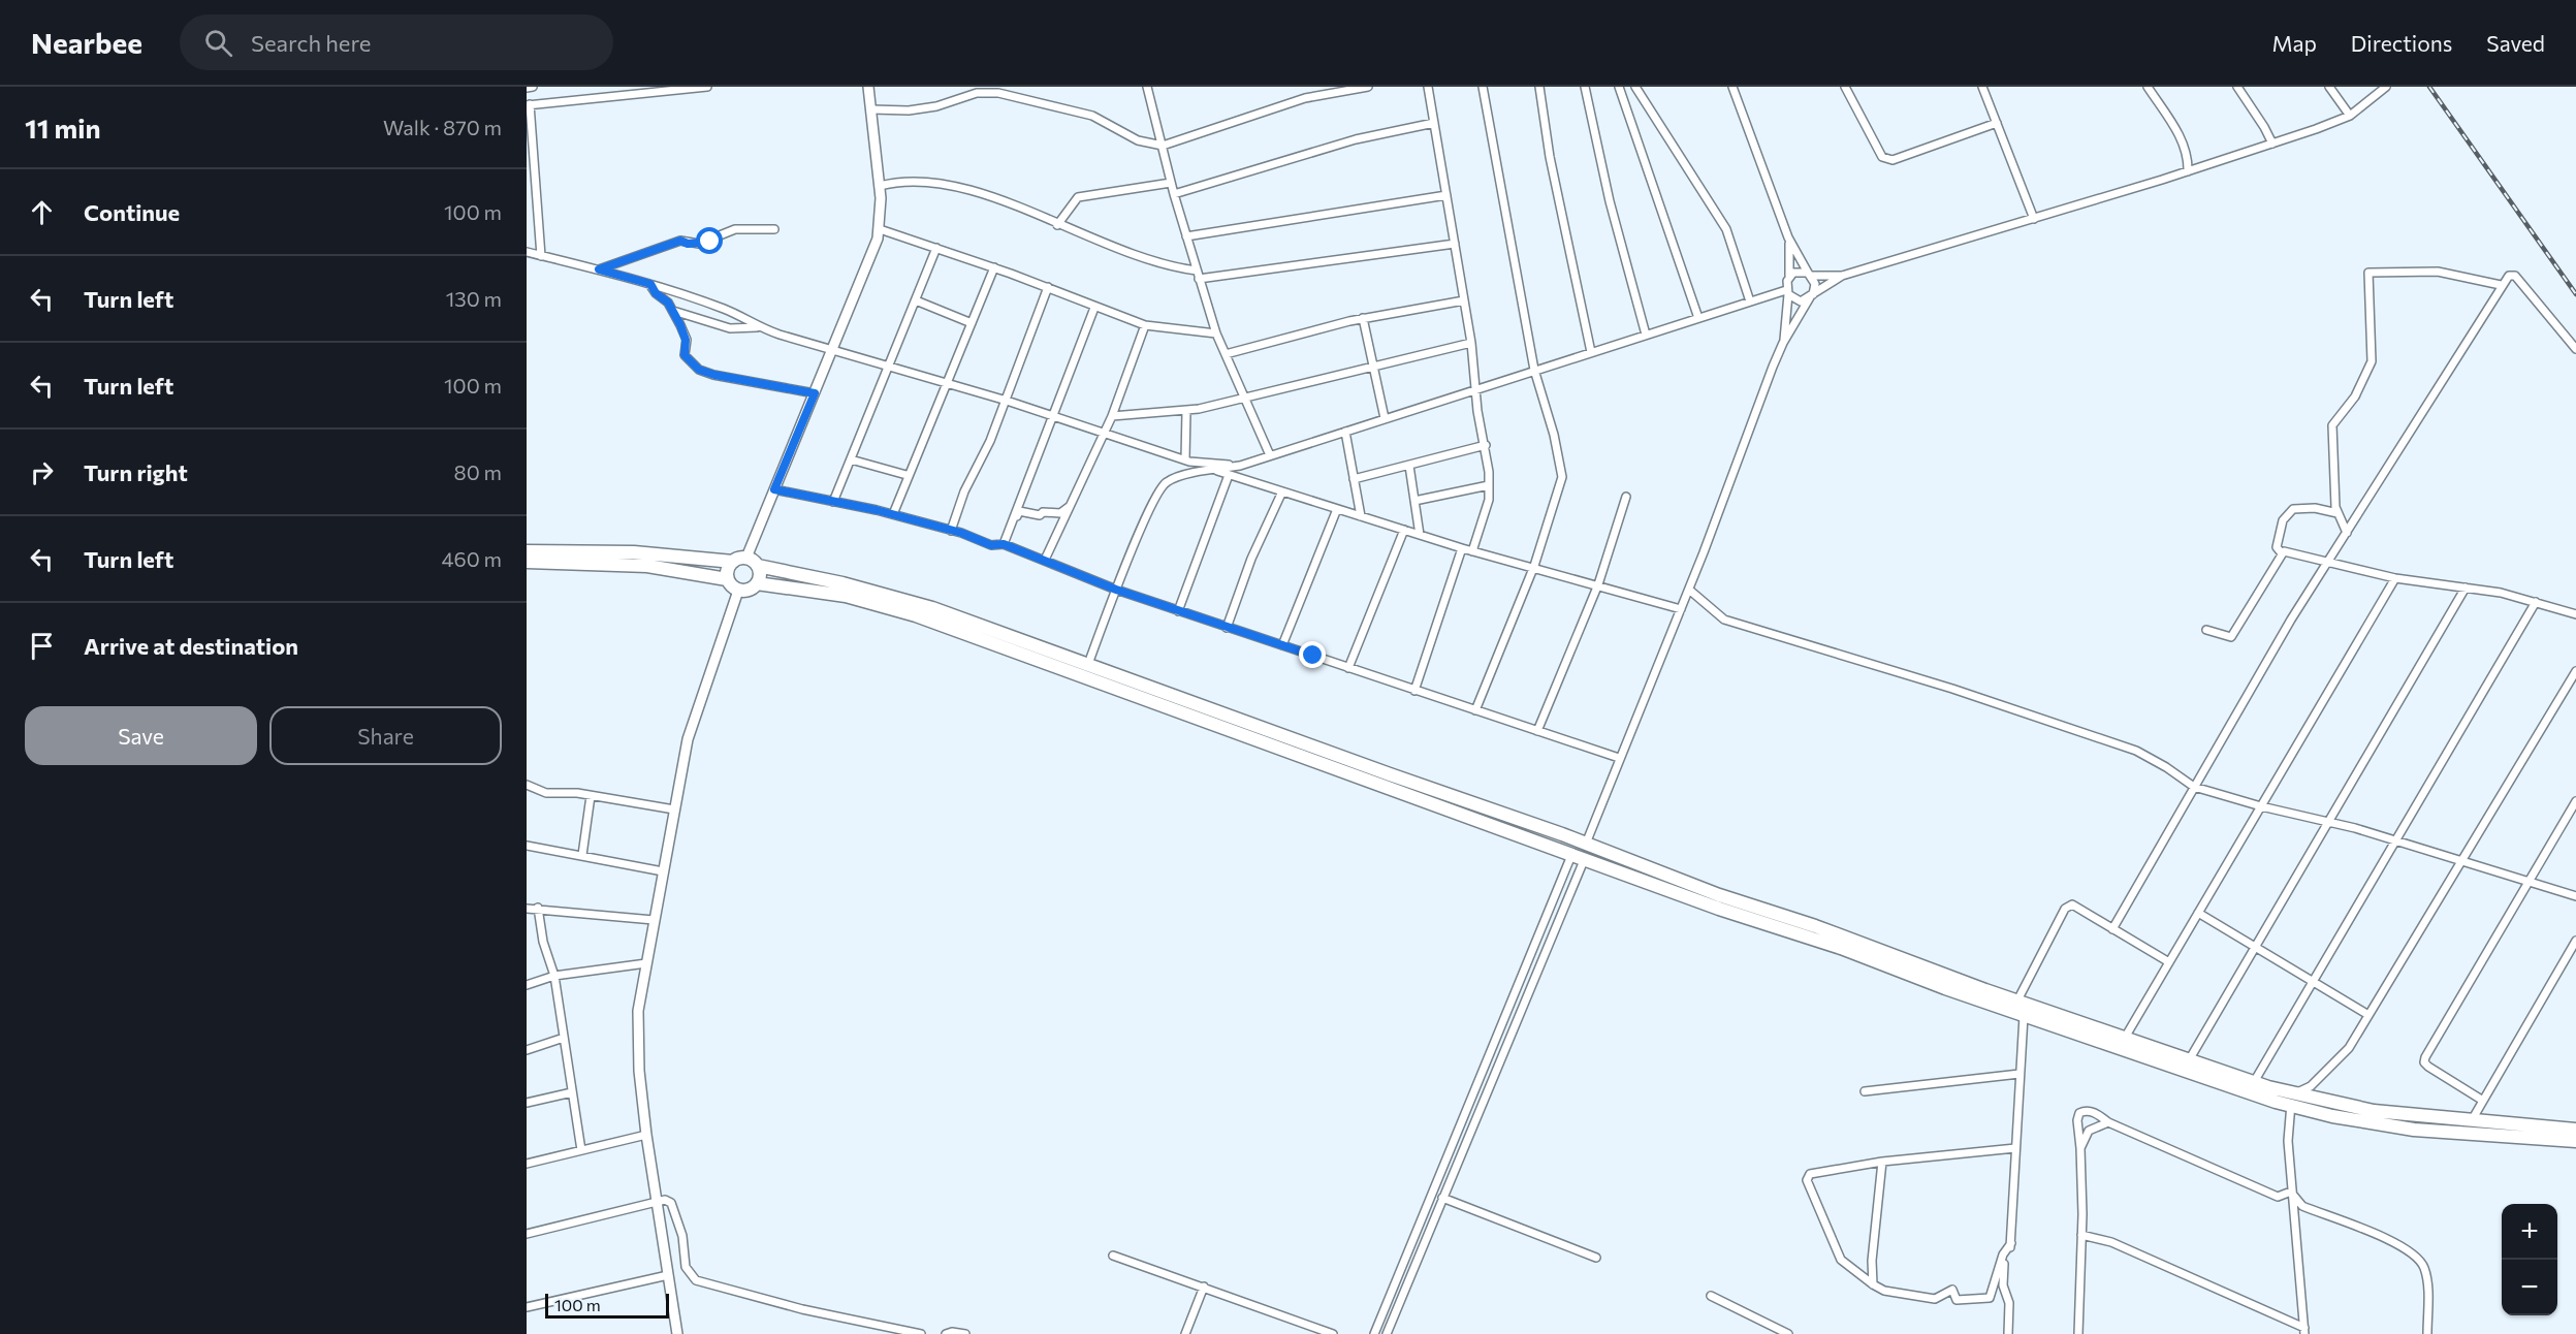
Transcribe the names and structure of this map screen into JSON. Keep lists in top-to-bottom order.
{
  "scale_bar": "100 m",
  "page": {
    "header": "Nearbee",
    "search": "Search here",
    "nav": ["Map", "Directions", "Saved"],
    "heading": ["11 min", "Walk · 870 m"],
    "list": [
      ["Continue", "100 m"],
      ["Turn left", "130 m"],
      ["Turn left", "100 m"],
      ["Turn right", "80 m"],
      ["Turn left", "460 m"],
      "Arrive at destination"
    ],
    "buttons": ["Save", "Share"],
    "map_buttons": ["+", "−"],
    "scale": "100 m"
  }
}
